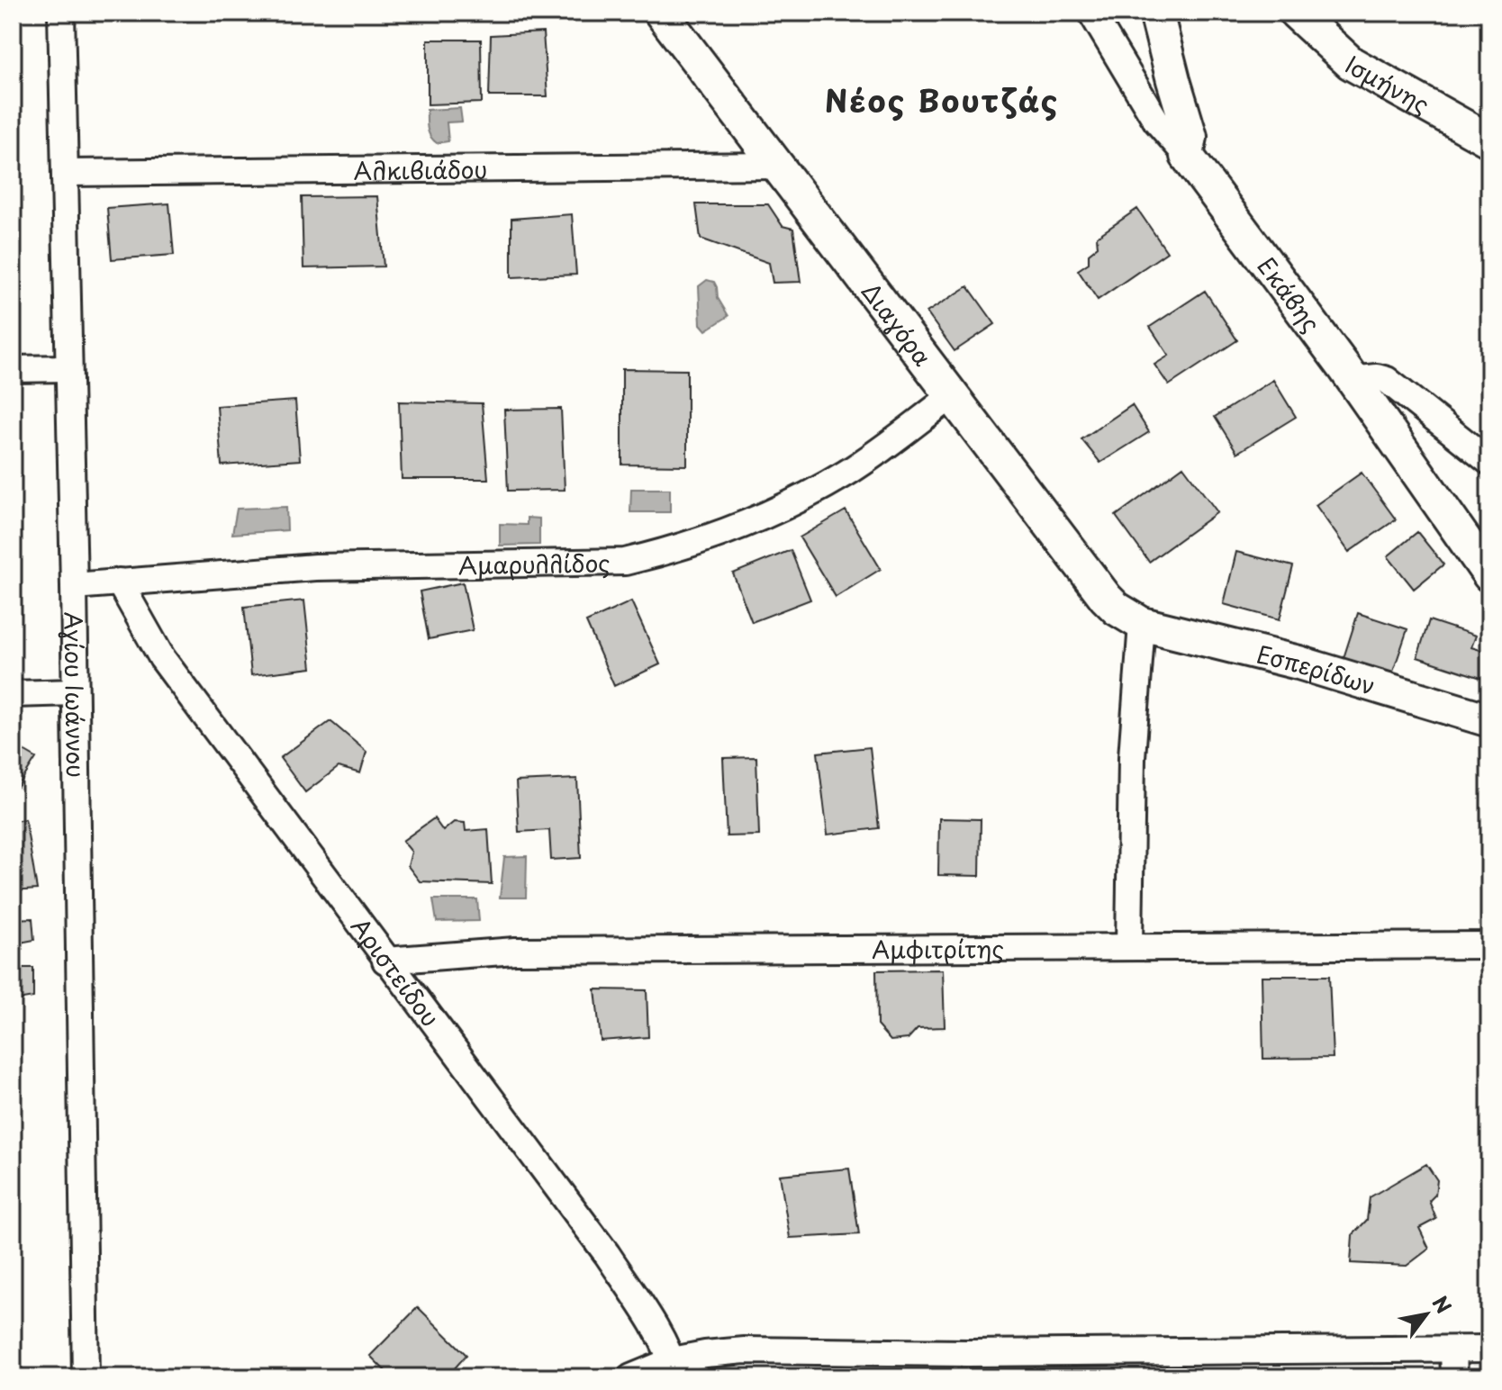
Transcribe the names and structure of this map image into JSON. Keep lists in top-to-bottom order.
{
  "streets": {
    "street": [
      "Ισμήνης",
      "Αλκιβιάδου",
      "Εκάβης",
      "Διαγόρα",
      "Αμαρυλλίδος",
      "Εσπερίδων",
      "Αγίου Ιωάννου",
      "Αμφιτρίτης",
      "Αριστείδου"
    ]
  },
  "crossings": [
    ["Αλκιβιάδου", "Διαγόρα"],
    ["Αλκιβιάδου", "Αγίου Ιωάννου"],
    ["Διαγόρα", "Αμαρυλλίδος"],
    ["Διαγόρα", "Εσπερίδων"],
    ["Αμαρυλλίδος", "Αγίου Ιωάννου"],
    ["Αμαρυλλίδος", "Αριστείδου"],
    ["Αμφιτρίτης", "Αριστείδου"]
  ],
  "districts": ["Νέος Βουτζάς"],
  "north": "top right"
}
